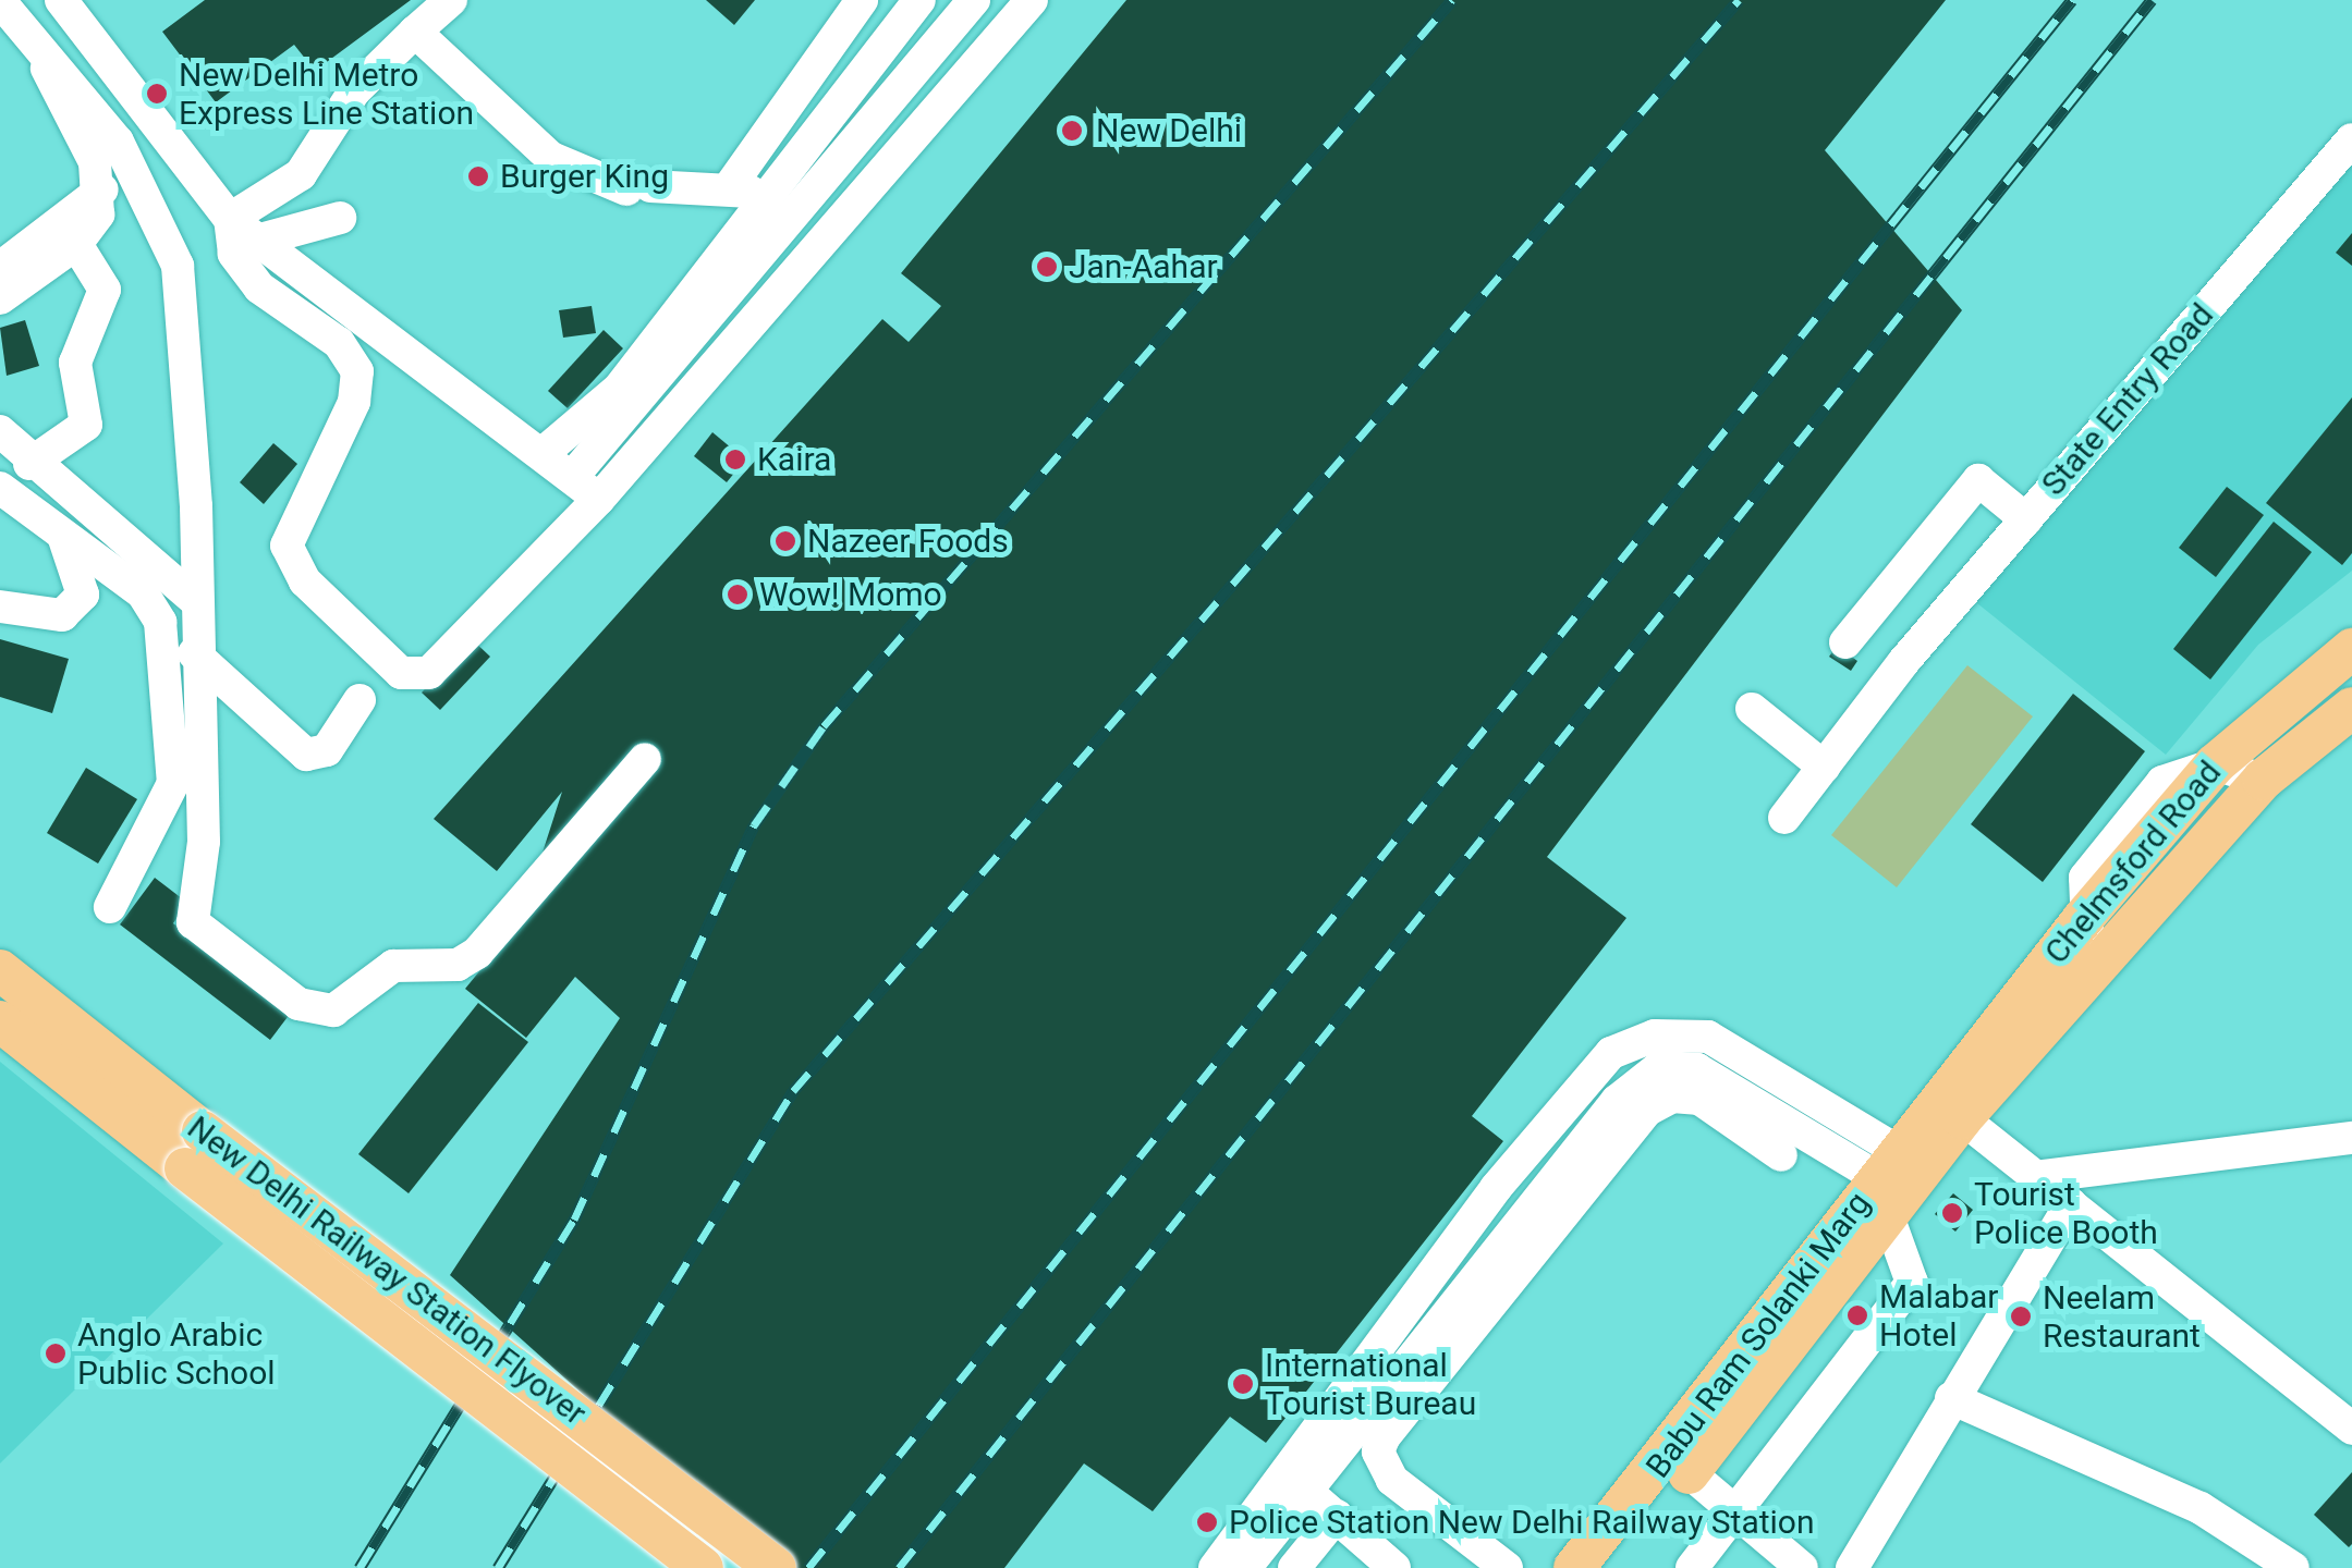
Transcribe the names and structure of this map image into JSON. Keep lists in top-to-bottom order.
{
  "streets": {
    "main road": ["Chelmsford Road", "New Delhi Railway Station Flyover", "Babu Ram Solanki Marg"],
    "street": ["State Entry Road"]
  },
  "crossings": [
    ["Chelmsford Road", "Babu Ram Solanki Marg"]
  ],
  "places": [
    "New Delhi Metro Express Line Station",
    "New Delhi",
    "Burger King",
    "Jan-Aahar",
    "Kaira",
    "Nazeer Foods",
    "Wow! Momo",
    "Tourist Police Booth",
    "Malabar Hotel",
    "Neelam Restaurant",
    "Anglo Arabic Public School",
    "International Tourist Bureau",
    "Police Station New Delhi Railway Station"
  ]
}
